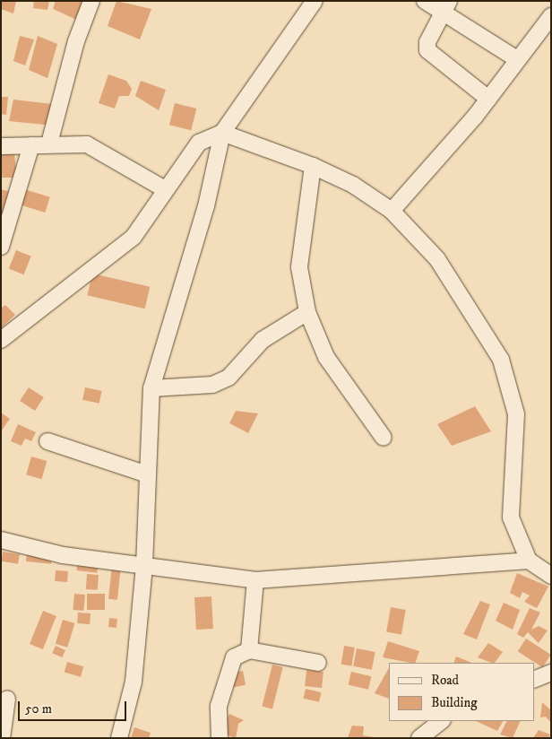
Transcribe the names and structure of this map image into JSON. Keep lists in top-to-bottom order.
{
  "legend": ["Road", "Building"],
  "scale_bar": "50 m"
}
